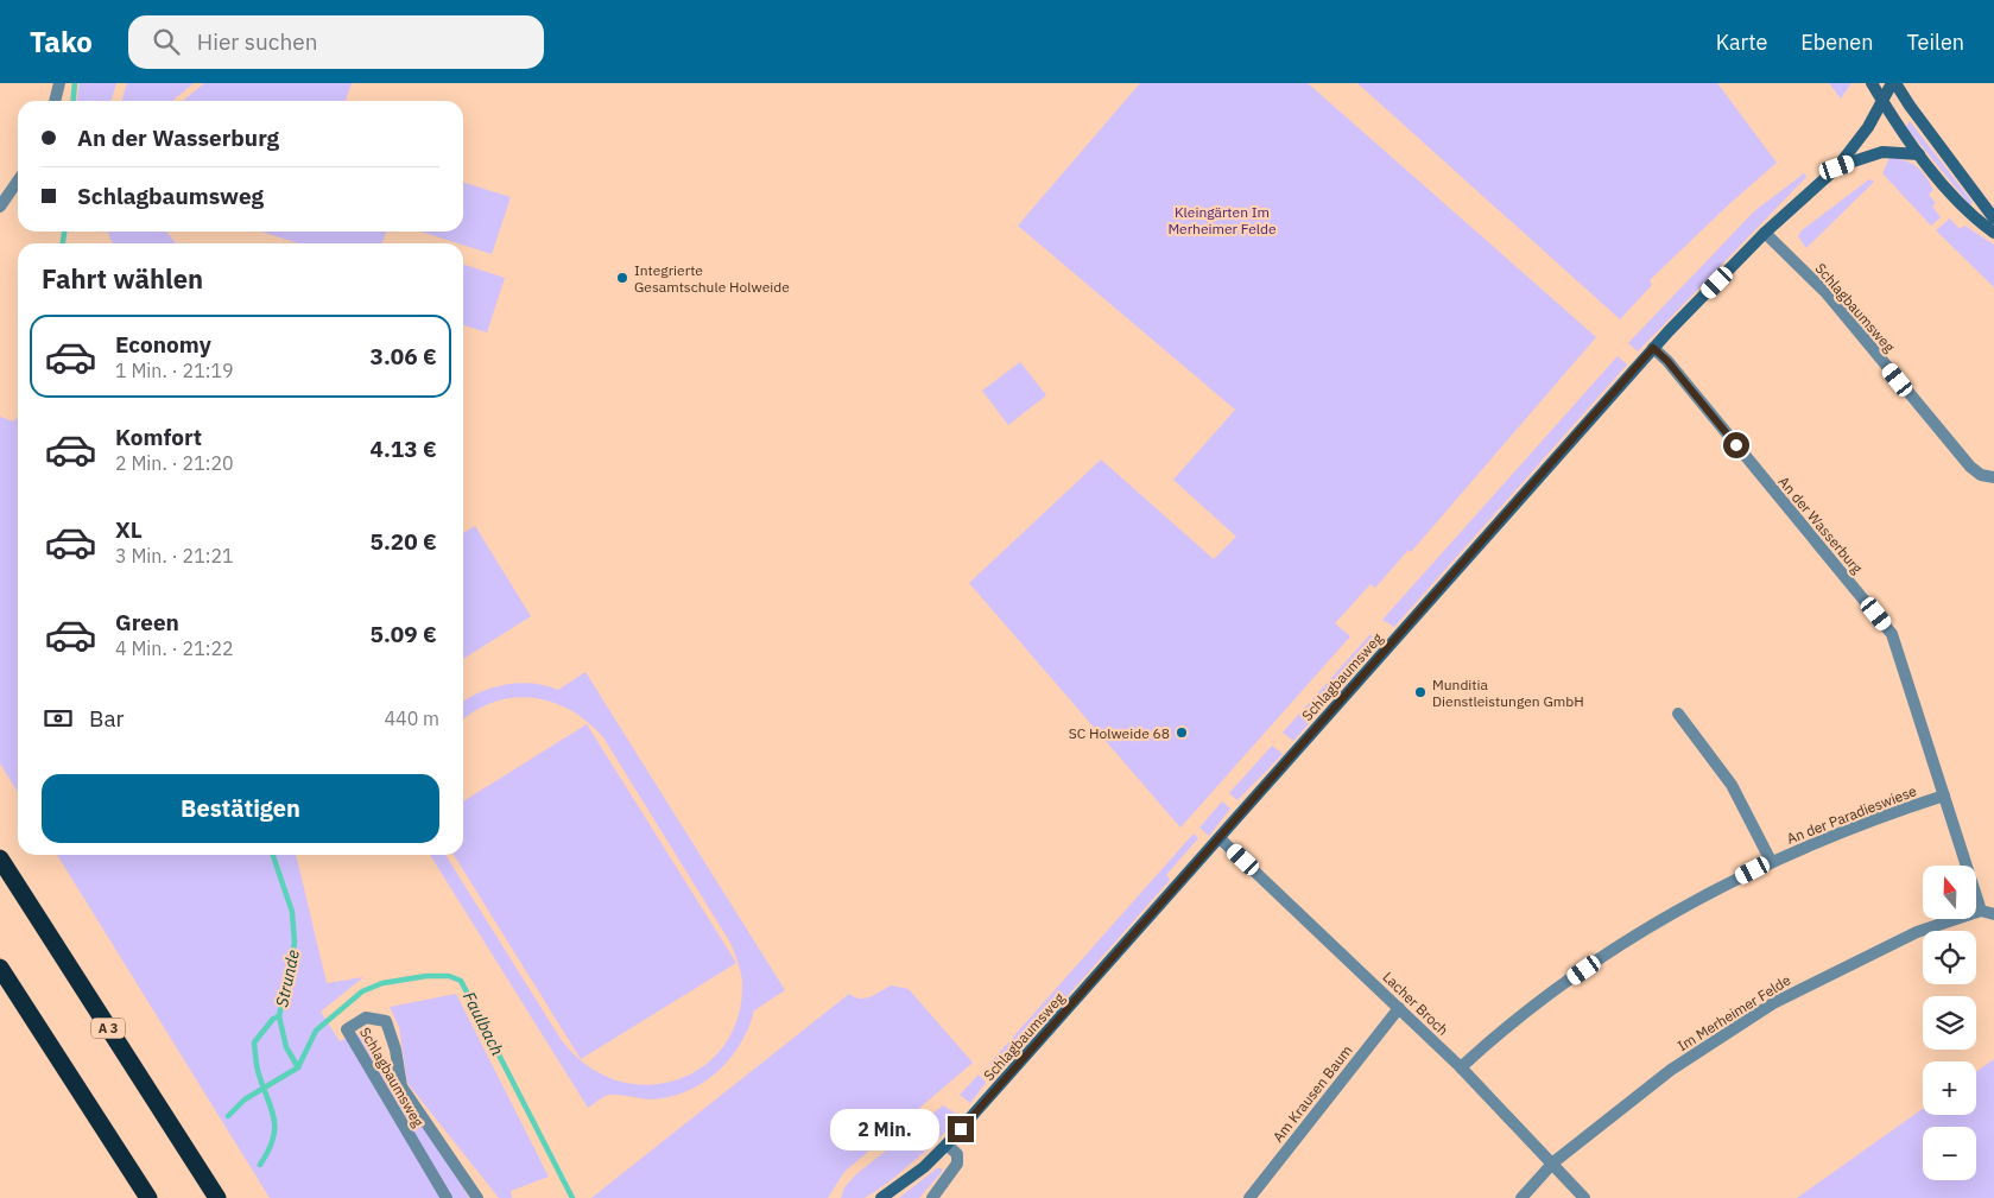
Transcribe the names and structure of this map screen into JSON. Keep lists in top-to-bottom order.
{
  "streets": {
    "highway": ["A 3"],
    "main road": ["Schlagbaumsweg"],
    "street": [
      "An der Wasserburg",
      "An der Paradieswiese",
      "Lacher Broch",
      "Im Merheimer Felde",
      "Am Krausen Baum"
    ]
  },
  "crossings": [
    ["Schlagbaumsweg", "An der Wasserburg"],
    ["Schlagbaumsweg", "Lacher Broch"],
    ["An der Wasserburg", "An der Paradieswiese"],
    ["An der Wasserburg", "Im Merheimer Felde"],
    ["An der Paradieswiese", "Lacher Broch"],
    ["Lacher Broch", "Im Merheimer Felde"],
    ["Lacher Broch", "Am Krausen Baum"]
  ],
  "water": ["Strunde", "Faulbach"],
  "parks": ["Kleingärten Im Merheimer Felde"],
  "places": ["Integrierte Gesamtschule Holweide", "Munditia Dienstleistungen GmbH", "SC Holweide 68"],
  "north": "top",
  "page": {
    "header": "Tako",
    "search": "Hier suchen",
    "nav": ["Karte", "Ebenen", "Teilen"],
    "banner": ["An der Wasserburg", "Schlagbaumsweg"],
    "heading": "Fahrt wählen",
    "list": [
      {
        "name": "Economy",
        "note": "1 Min. · 21:19",
        "value": "3.06 €"
      },
      {
        "name": "Komfort",
        "note": "2 Min. · 21:20",
        "value": "4.13 €"
      },
      {
        "name": "XL",
        "note": "3 Min. · 21:21",
        "value": "5.20 €"
      },
      {
        "name": "Green",
        "note": "4 Min. · 21:22",
        "value": "5.09 €"
      }
    ],
    "pay": ["Bar", "440 m"],
    "buttons": "Bestätigen",
    "map_buttons": ["+", "−"],
    "bubble": "2 Min."
  }
}
